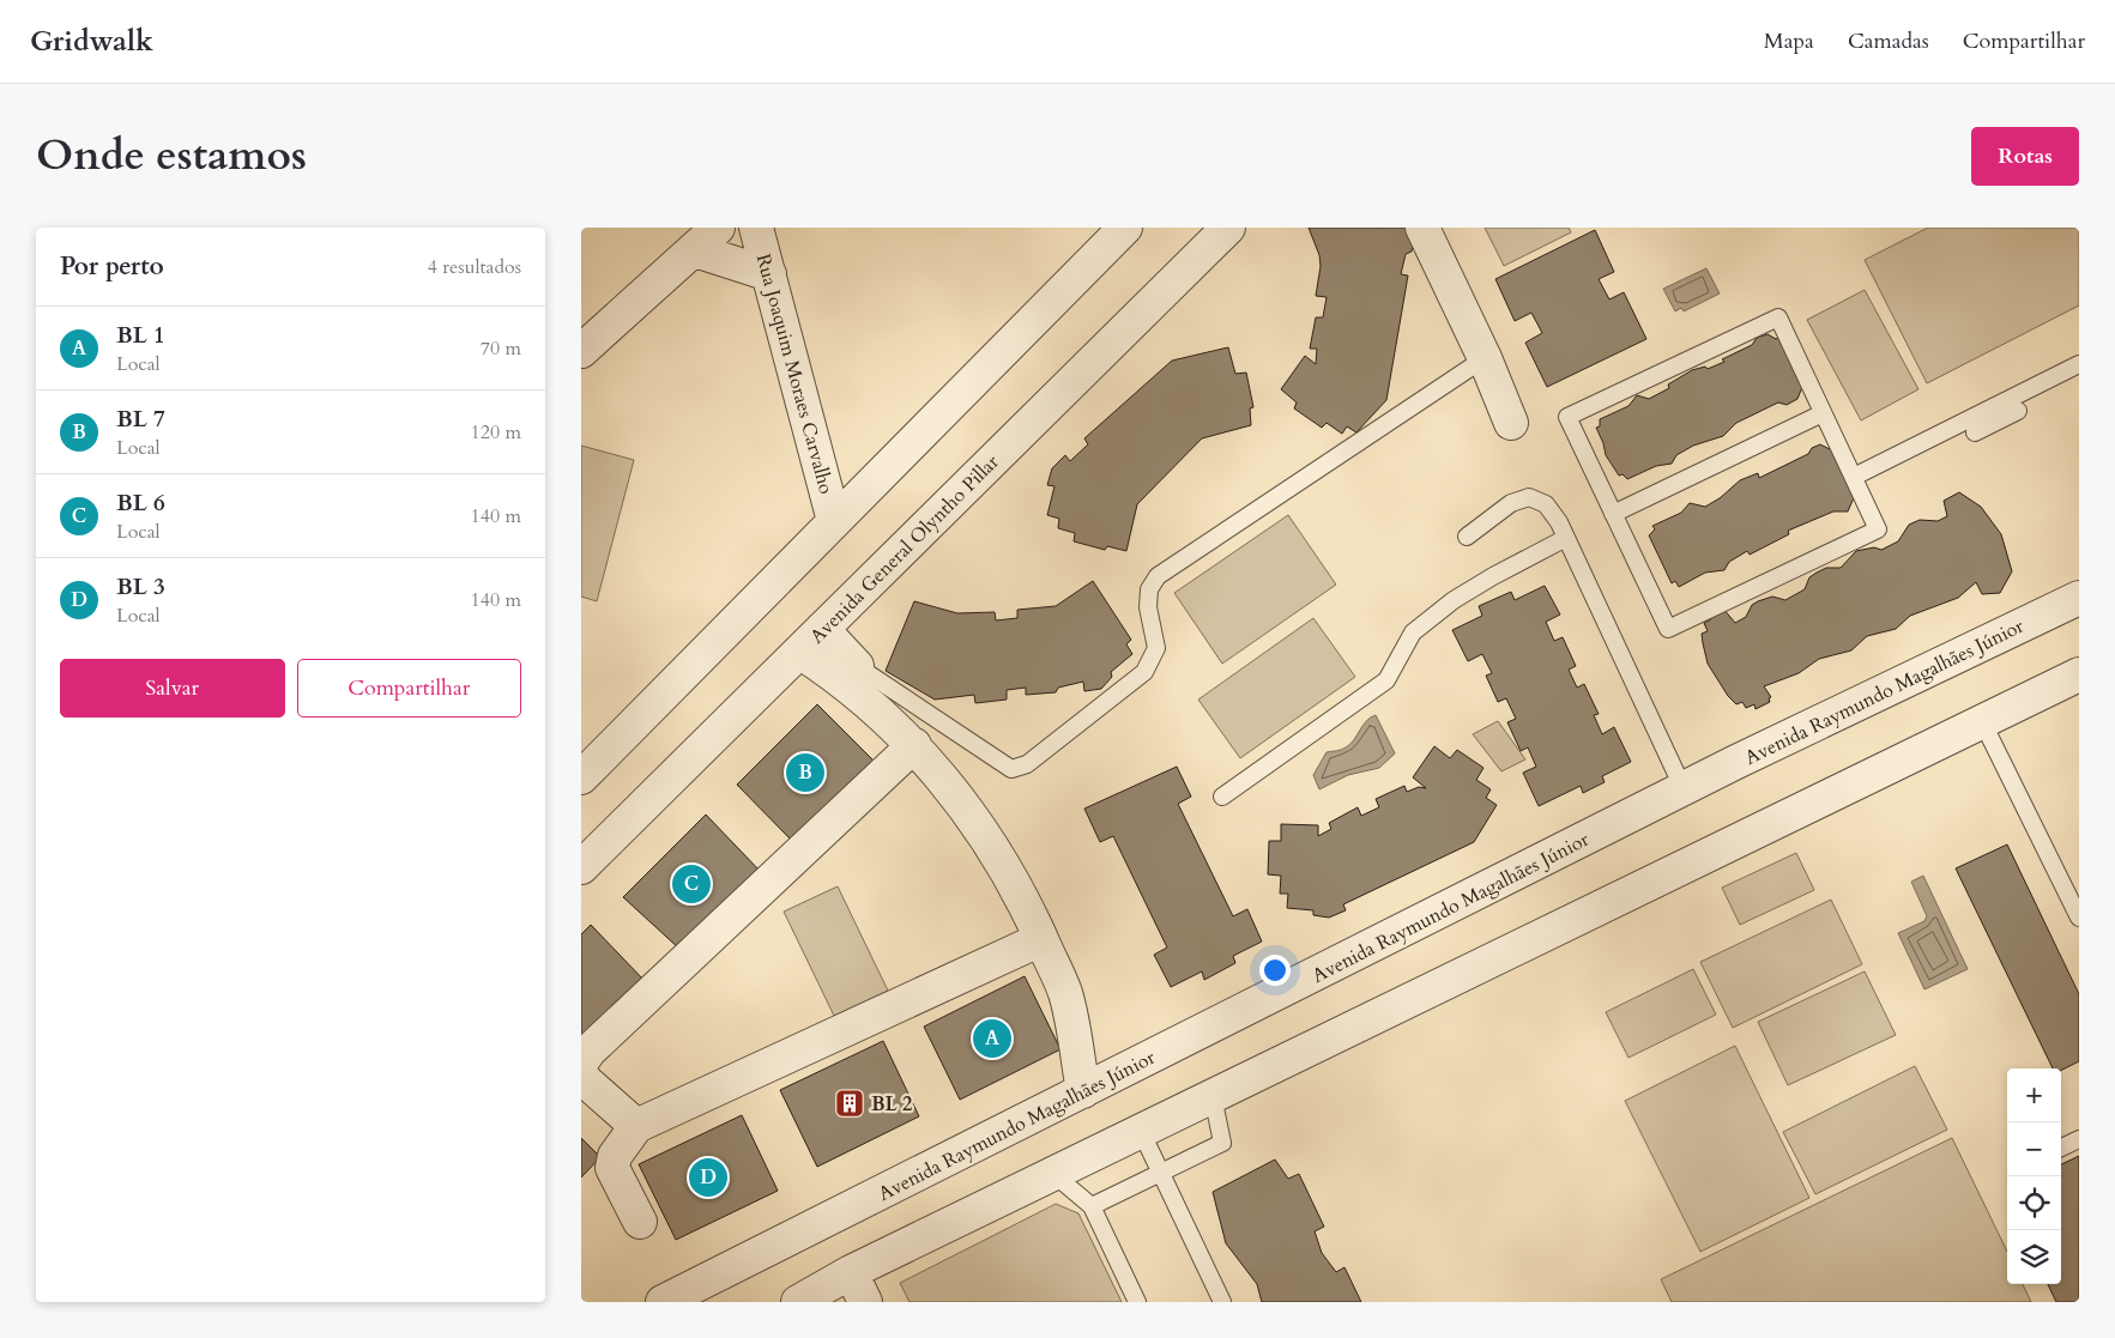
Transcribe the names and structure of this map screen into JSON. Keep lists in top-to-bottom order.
{
  "streets": {
    "street": ["Rua Joaquim Moraes Carvalho", "Avenida General Olyntho Pillar", "Avenida Raymundo Magalhães Júnior"]
  },
  "places": {
    "building": ["BL 2"]
  },
  "page": {
    "header": "Gridwalk",
    "nav": ["Mapa", "Camadas", "Compartilhar"],
    "title": "Onde estamos",
    "buttons": [
      "Rotas",
      ["Salvar", "Compartilhar"]
    ],
    "heading": ["Por perto", "4 resultados"],
    "list": [
      {
        "mark": "A",
        "name": "BL 1",
        "note": "Local",
        "value": "70 m"
      },
      {
        "mark": "B",
        "name": "BL 7",
        "note": "Local",
        "value": "120 m"
      },
      {
        "mark": "C",
        "name": "BL 6",
        "note": "Local",
        "value": "140 m"
      },
      {
        "mark": "D",
        "name": "BL 3",
        "note": "Local",
        "value": "140 m"
      }
    ],
    "pins": [
      "B",
      "C",
      "A",
      "D"
    ],
    "map_buttons": ["+", "−"]
  }
}
